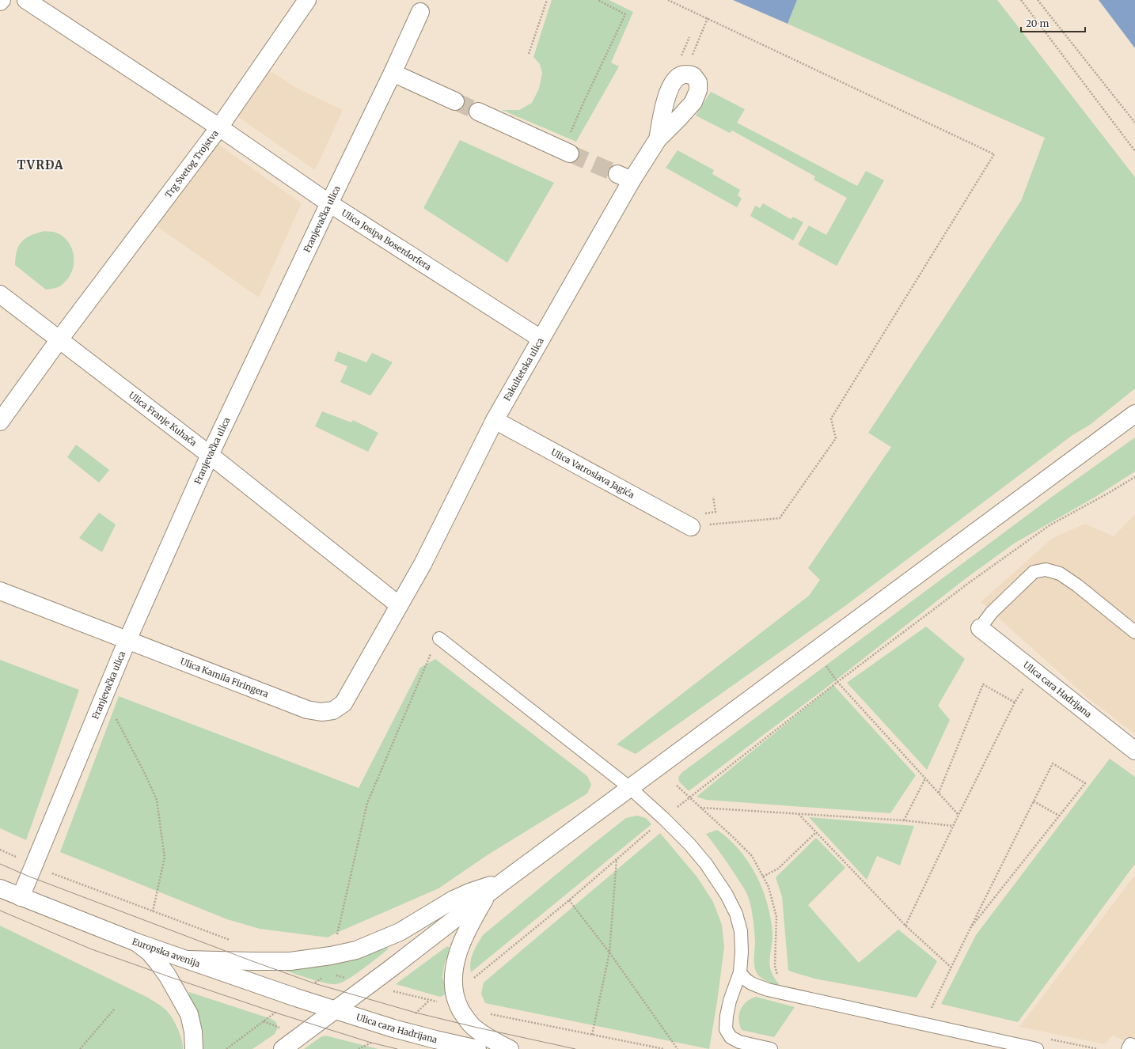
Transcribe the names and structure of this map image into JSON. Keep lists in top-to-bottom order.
{
  "streets": {
    "street": [
      "Trg Svetog Trojstva",
      "Franjevačka ulica",
      "Ulica Josipa Boserdorfera",
      "Fakultetska ulica",
      "Ulica Franje Kuhača",
      "Ulica Vatroslava Jagića",
      "Ulica Kamila Firingera",
      "Ulica cara Hadrijana",
      "Europska avenija"
    ]
  },
  "crossings": [
    ["Trg Svetog Trojstva", "Ulica Josipa Boserdorfera"],
    ["Trg Svetog Trojstva", "Ulica Franje Kuhača"],
    ["Franjevačka ulica", "Ulica Josipa Boserdorfera"],
    ["Franjevačka ulica", "Ulica Franje Kuhača"],
    ["Franjevačka ulica", "Ulica Kamila Firingera"],
    ["Franjevačka ulica", "Europska avenija"],
    ["Ulica Josipa Boserdorfera", "Fakultetska ulica"],
    ["Fakultetska ulica", "Ulica Franje Kuhača"],
    ["Fakultetska ulica", "Ulica Vatroslava Jagića"],
    ["Fakultetska ulica", "Ulica Kamila Firingera"],
    ["Ulica Franje Kuhača", "Ulica Kamila Firingera"],
    ["Ulica cara Hadrijana", "Europska avenija"]
  ],
  "districts": ["TVRĐA"],
  "scale_bar": "20 m"
}
